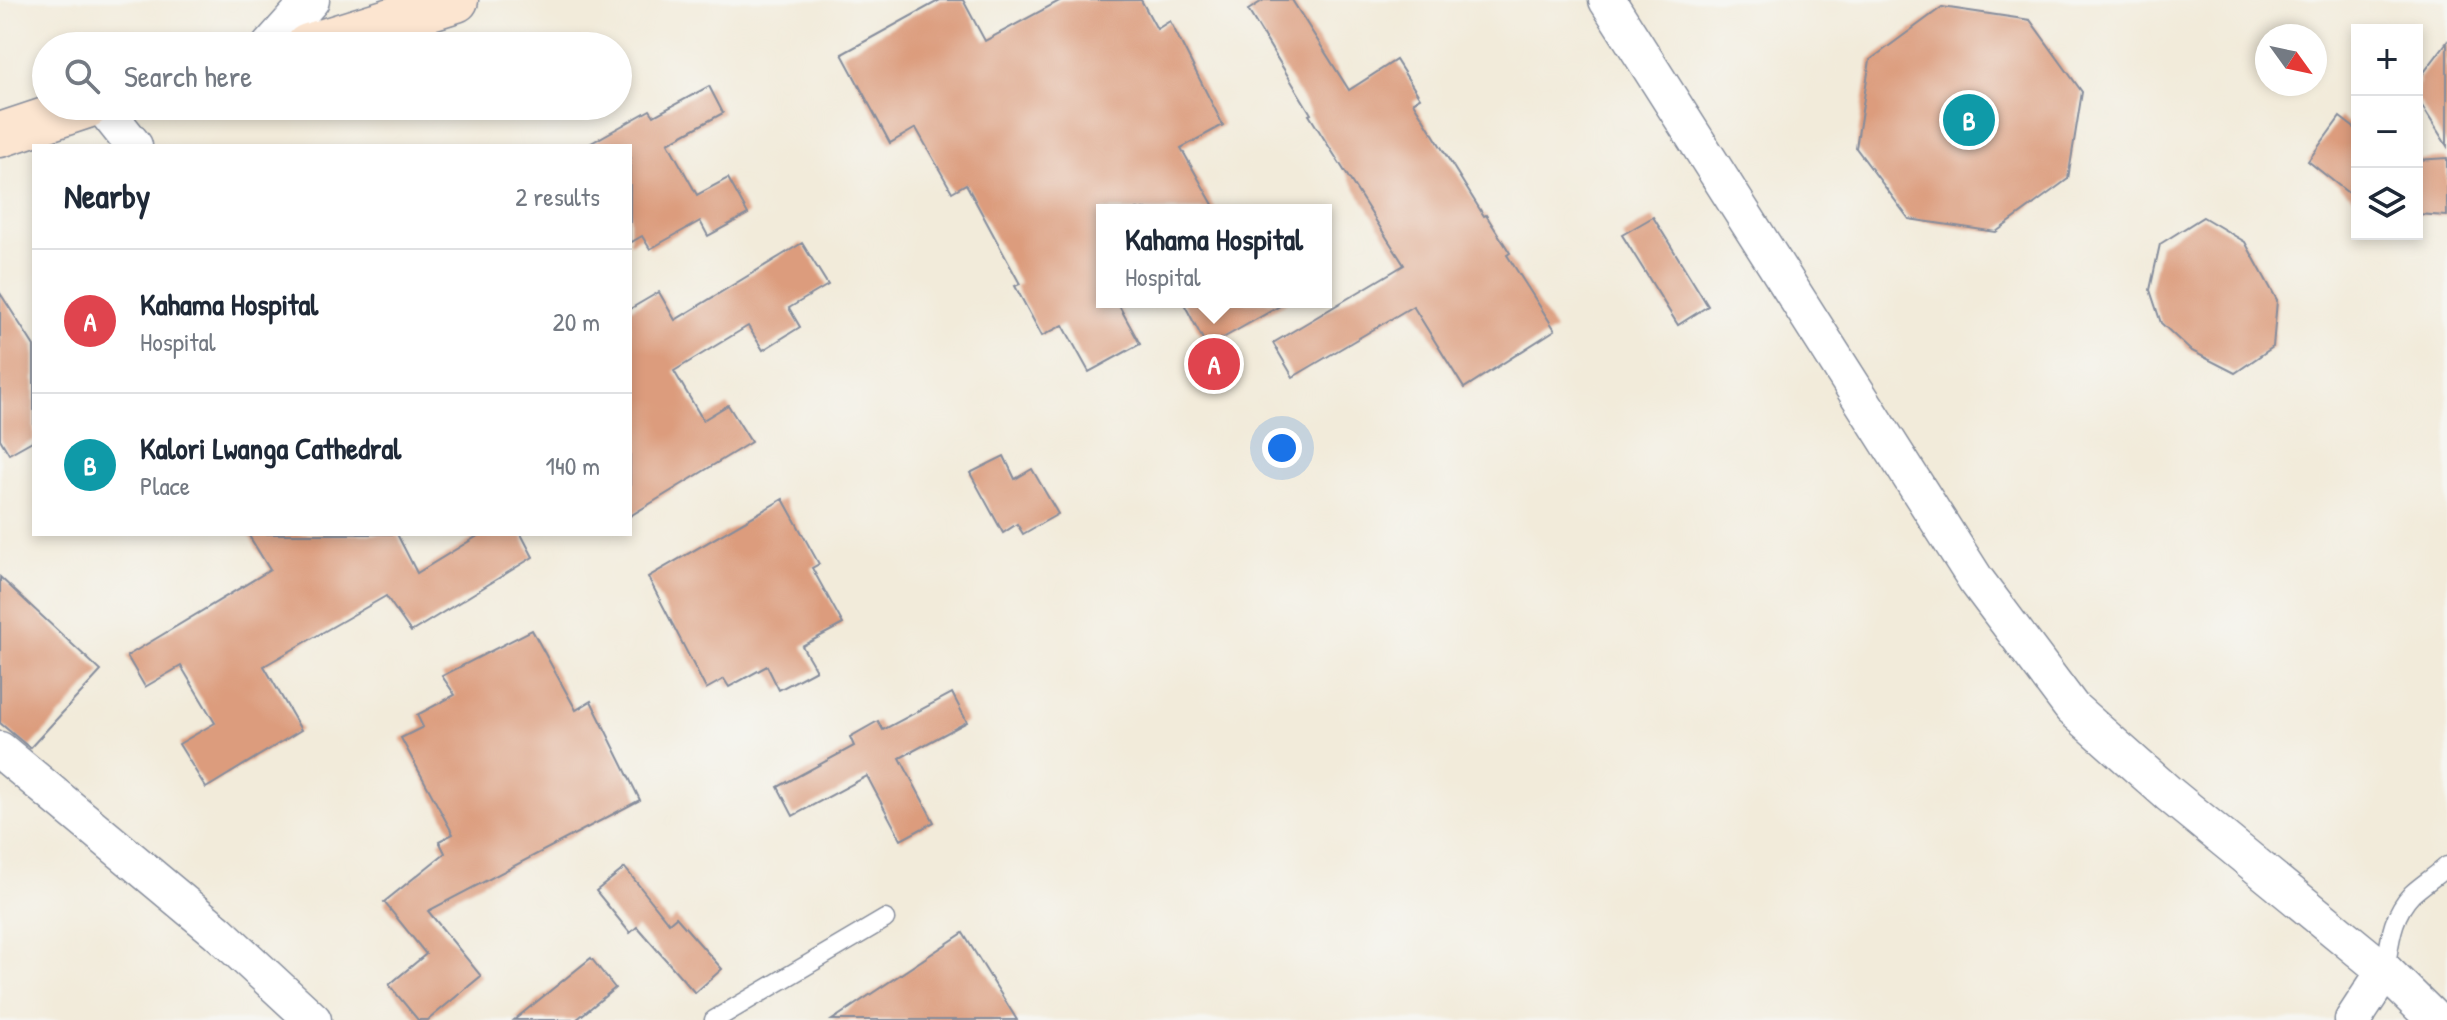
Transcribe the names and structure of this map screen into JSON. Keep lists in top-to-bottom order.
{
  "north": "bottom right",
  "page": {
    "map_buttons": ["+", "−"],
    "search": "Search here",
    "pins": ["B", "A"],
    "heading": ["Nearby", "2 results"],
    "popup": ["Kahama Hospital", "Hospital"],
    "list": [
      {
        "mark": "A",
        "name": "Kahama Hospital",
        "note": "Hospital",
        "value": "20 m"
      },
      {
        "mark": "B",
        "name": "Kalori Lwanga Cathedral",
        "note": "Place",
        "value": "140 m"
      }
    ]
  }
}
